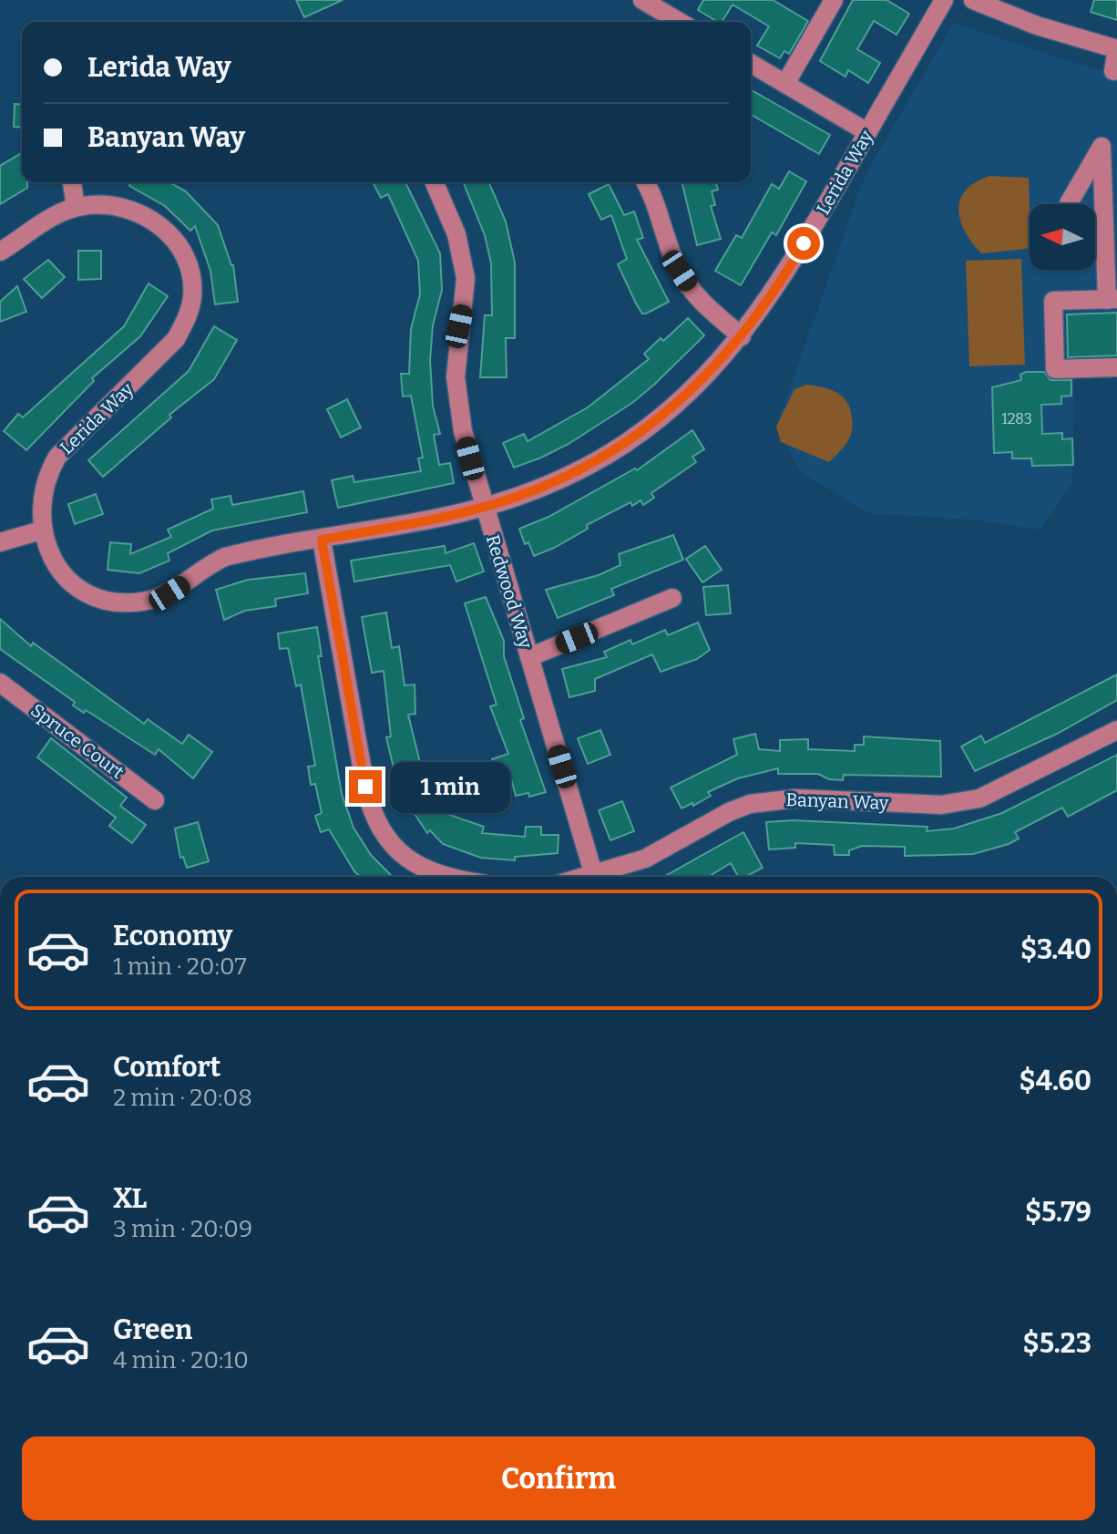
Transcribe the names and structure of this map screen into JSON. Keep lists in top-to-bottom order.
{
  "streets": {
    "street": [
      "Lerida Way",
      "Redwood Way",
      "Spruce Court",
      "Banyan Way"
    ]
  },
  "crossings": [
    ["Lerida Way", "Redwood Way"],
    ["Redwood Way", "Banyan Way"]
  ],
  "house_numbers": ["1283"],
  "north": "left",
  "page": {
    "banner": ["Lerida Way", "Banyan Way"],
    "bubble": "1 min",
    "list": [
      {
        "name": "Economy",
        "note": "1 min · 20:07",
        "value": "$3.40"
      },
      {
        "name": "Comfort",
        "note": "2 min · 20:08",
        "value": "$4.60"
      },
      {
        "name": "XL",
        "note": "3 min · 20:09",
        "value": "$5.79"
      },
      {
        "name": "Green",
        "note": "4 min · 20:10",
        "value": "$5.23"
      }
    ],
    "buttons": "Confirm"
  }
}
